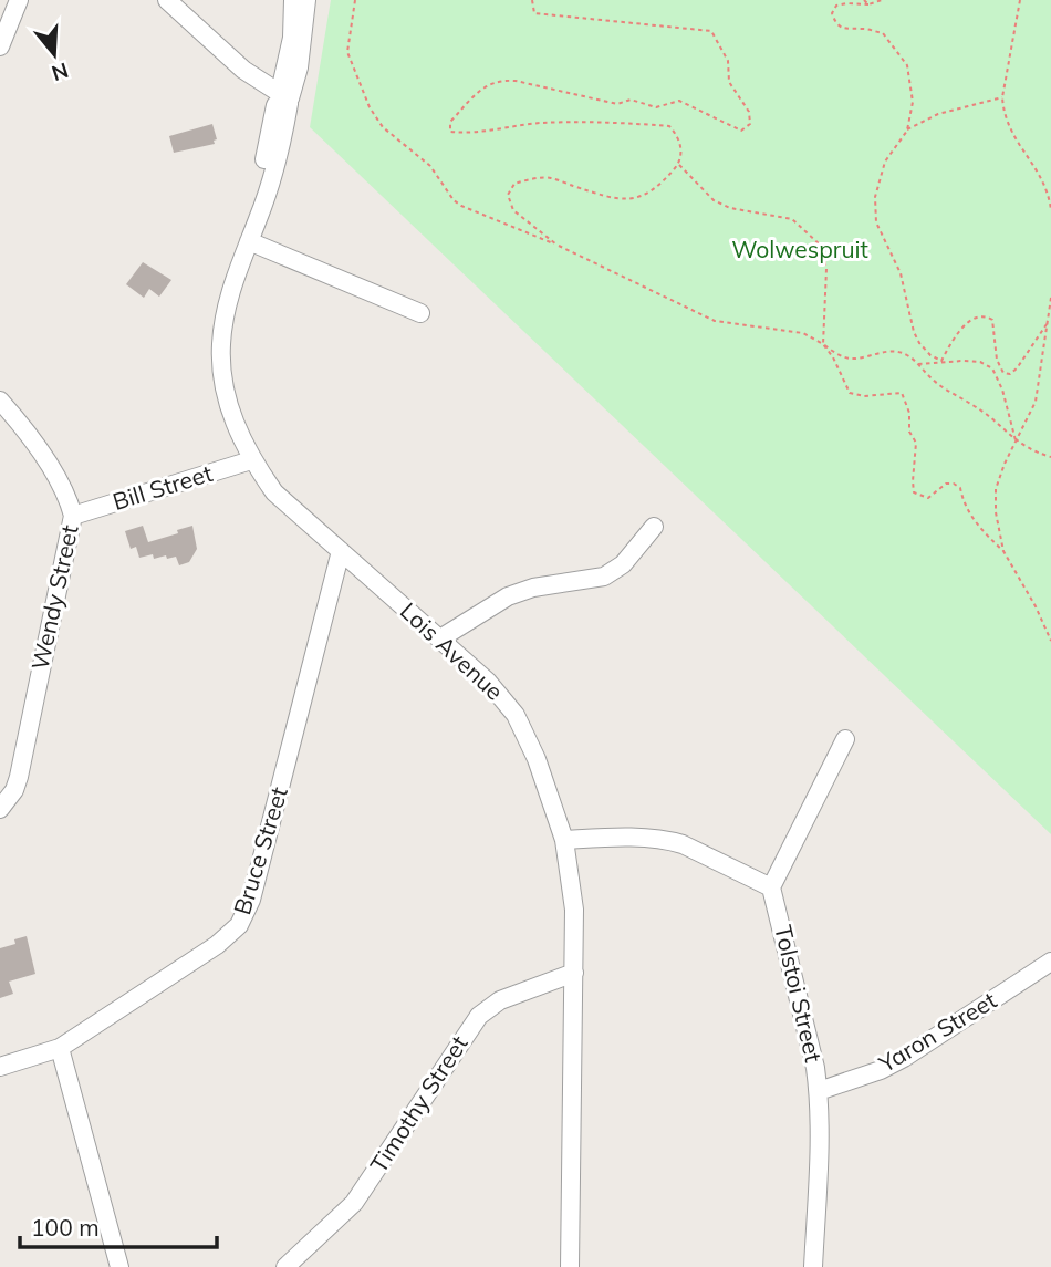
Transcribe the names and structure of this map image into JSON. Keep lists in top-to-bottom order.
{
  "streets": {
    "street": [
      "Bill Street",
      "Wendy Street",
      "Lois Avenue",
      "Bruce Street",
      "Tolstoi Street",
      "Yaron Street",
      "Timothy Street"
    ]
  },
  "crossings": [
    ["Bill Street", "Wendy Street"],
    ["Bill Street", "Lois Avenue"],
    ["Lois Avenue", "Bruce Street"],
    ["Lois Avenue", "Timothy Street"],
    ["Tolstoi Street", "Yaron Street"]
  ],
  "parks": ["Wolwespruit"],
  "scale_bar": "100 m",
  "north": "bottom"
}
